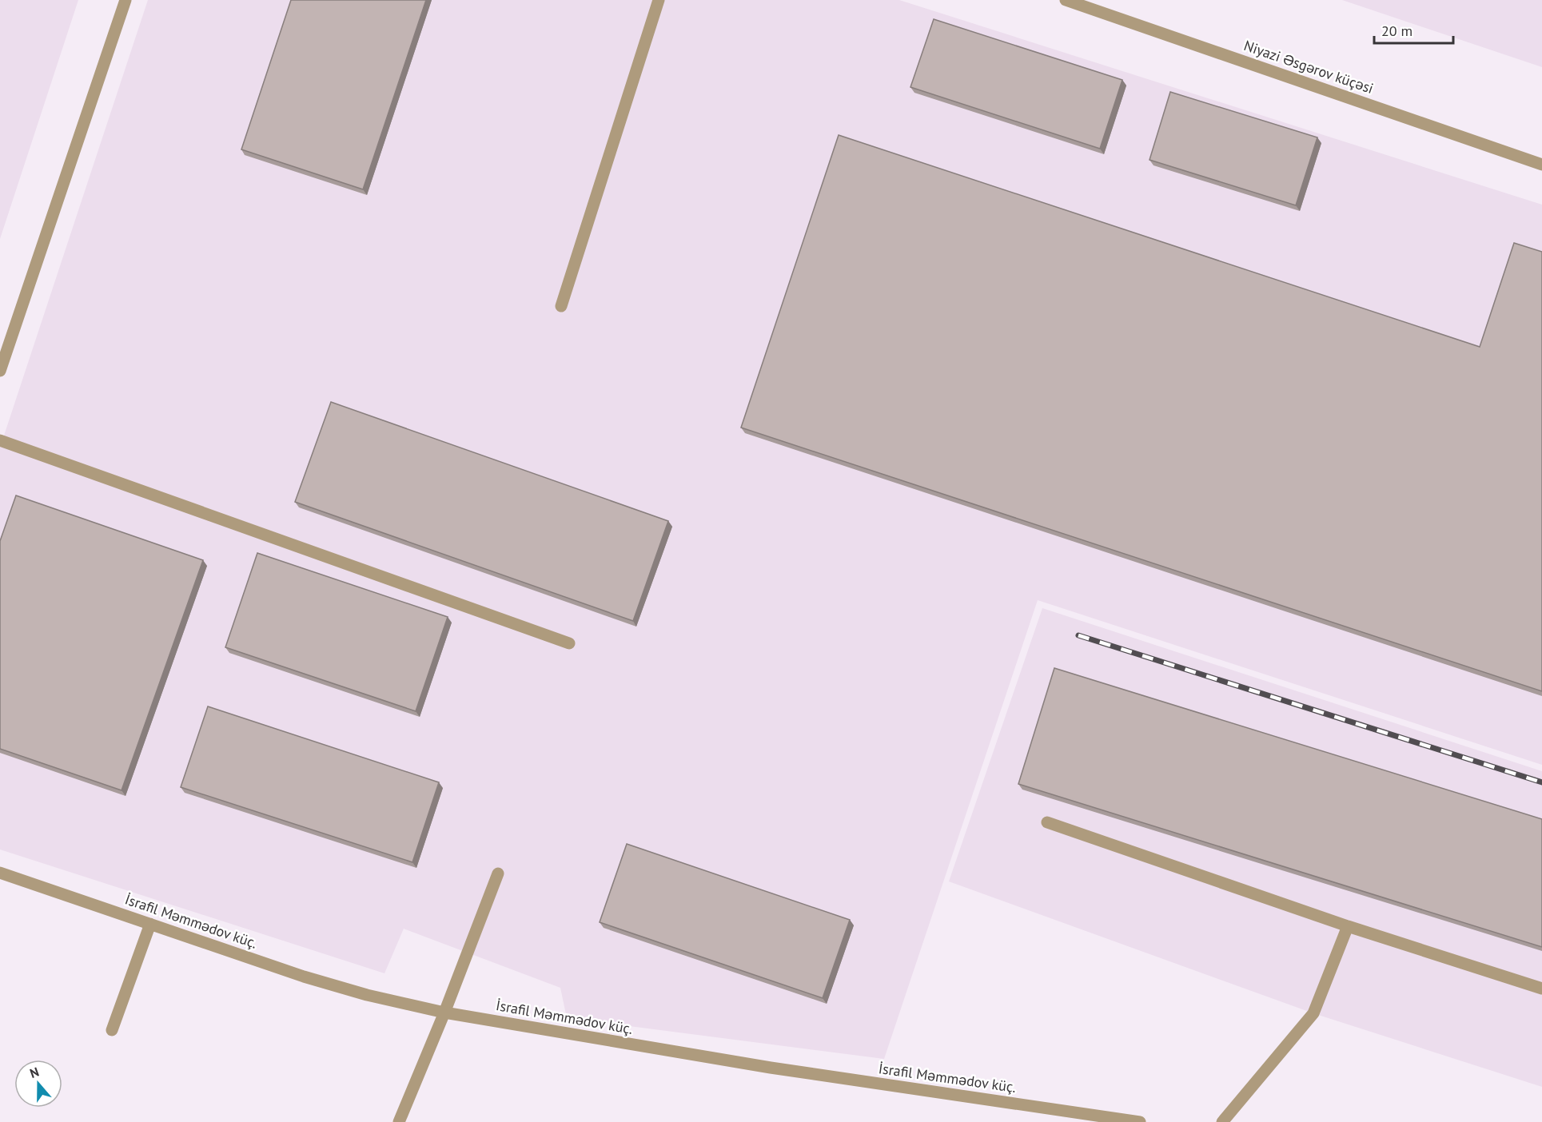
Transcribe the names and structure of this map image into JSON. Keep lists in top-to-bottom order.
{
  "streets": {
    "street": ["Niyazi Əsgərov küçəsi", "İsrafil Məmmədov küç."]
  },
  "scale_bar": "20 m",
  "north": "top"
}
